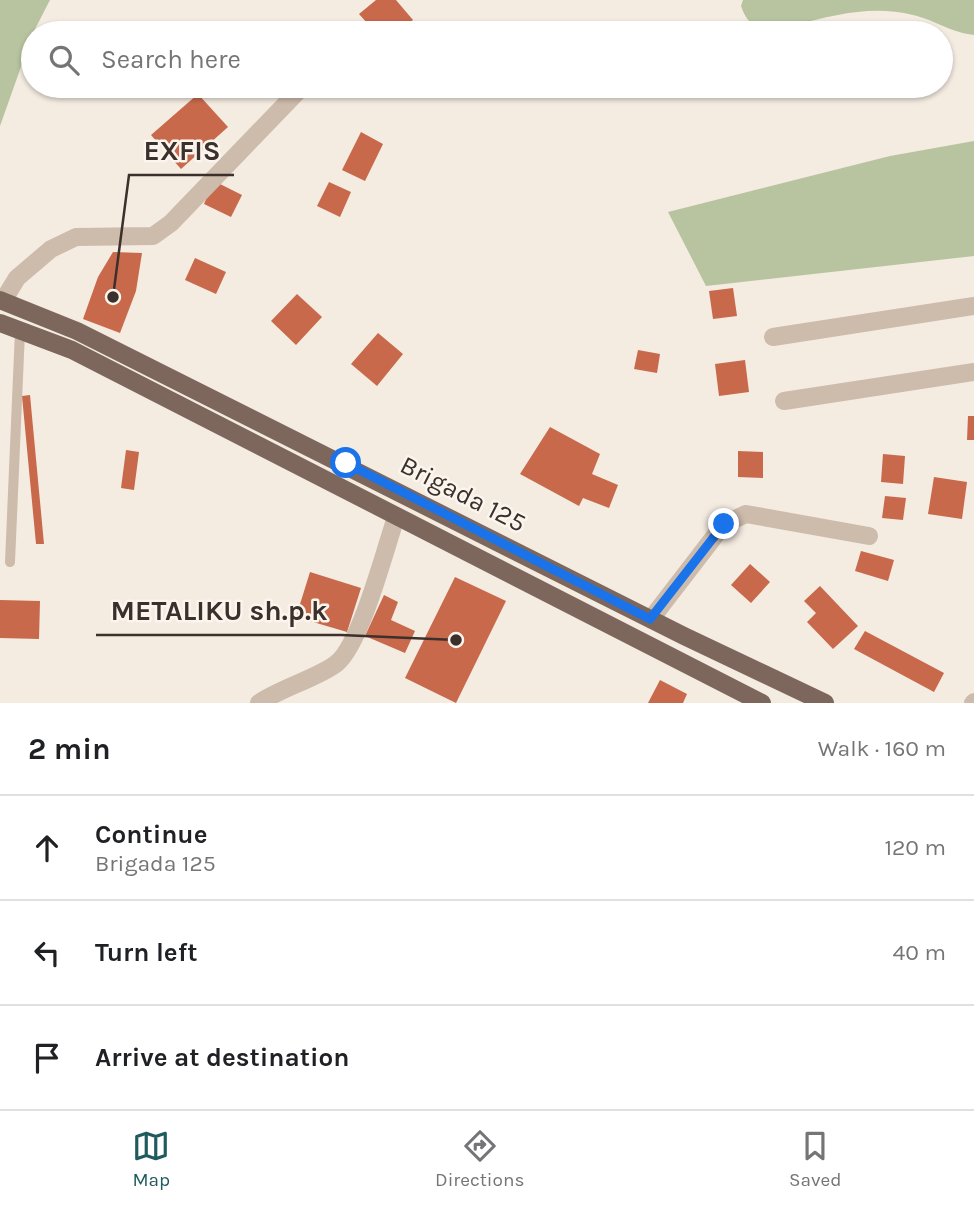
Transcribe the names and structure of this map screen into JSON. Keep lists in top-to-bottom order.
{
  "streets": {
    "main road": ["Brigada 125"]
  },
  "places": ["EXFIS", "METALIKU sh.p.k"],
  "page": {
    "search": "Search here",
    "heading": ["2 min", "Walk · 160 m"],
    "list": [
      ["Continue", "Brigada 125", "120 m"],
      ["Turn left", "40 m"],
      "Arrive at destination"
    ],
    "nav": ["Map", "Directions", "Saved"]
  }
}
